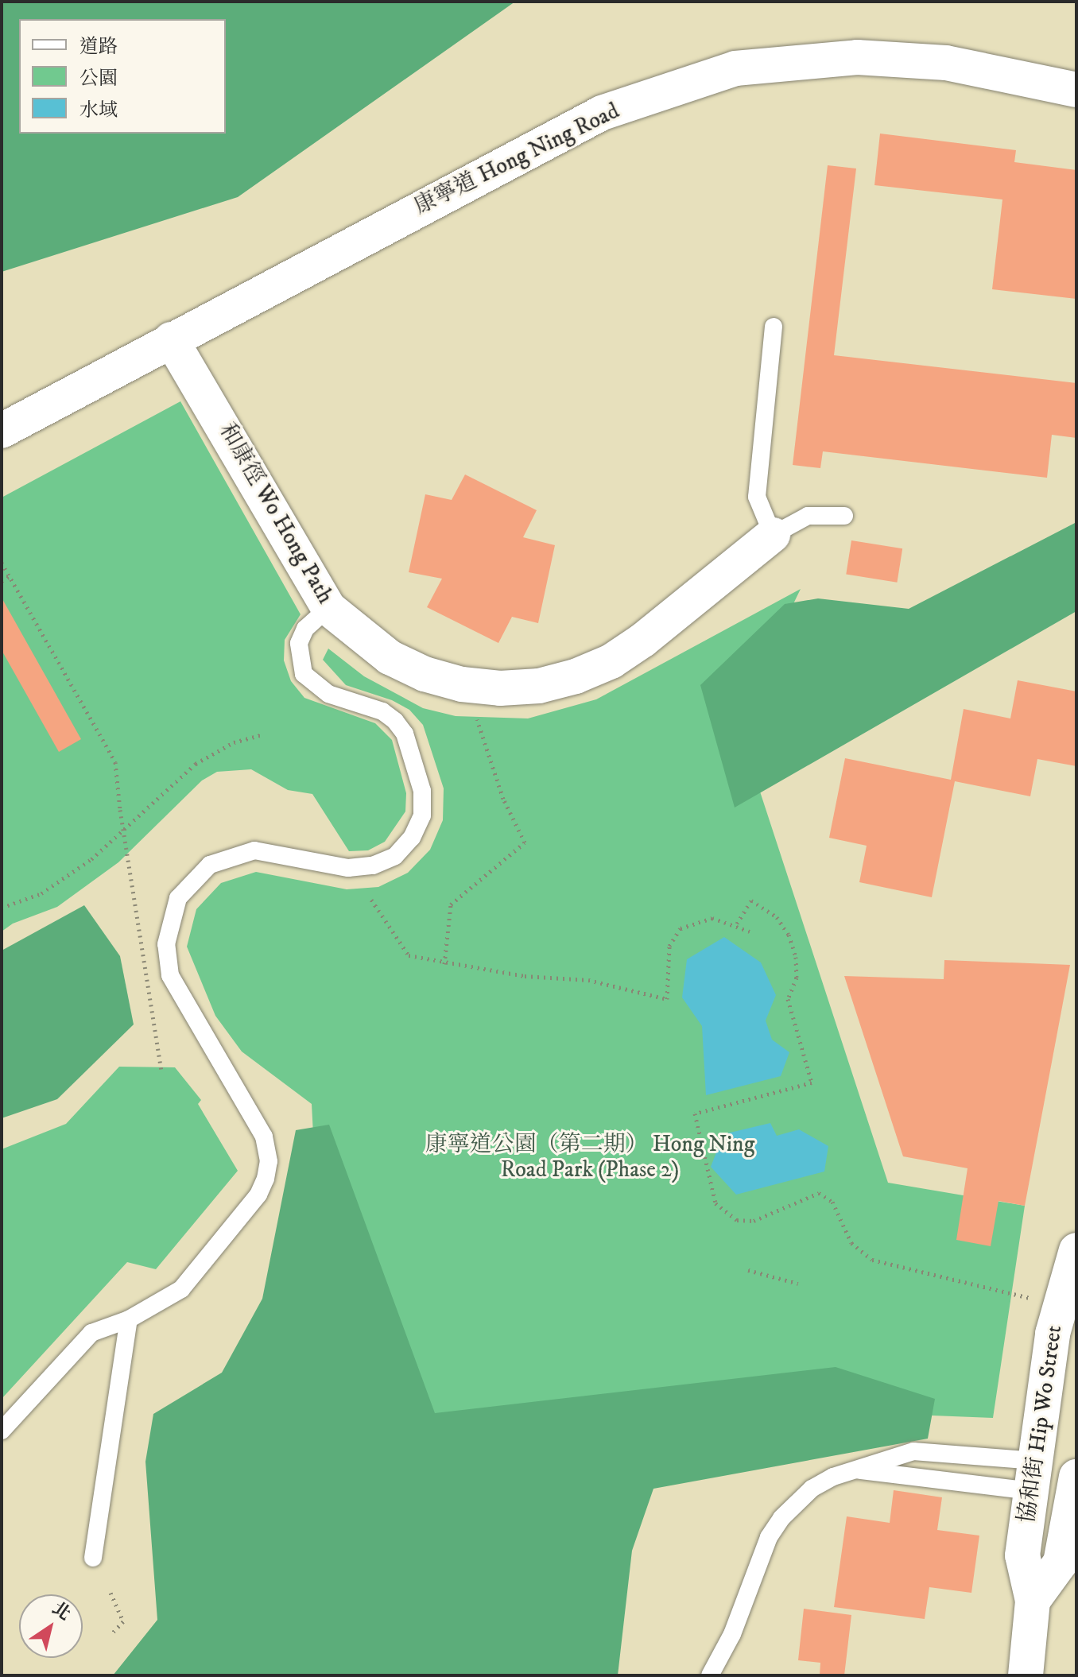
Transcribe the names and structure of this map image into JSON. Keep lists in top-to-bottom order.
{
  "streets": {
    "main road": ["康寧道 Hong Ning Road", "和康徑 Wo Hong Path", "協和街 Hip Wo Street"]
  },
  "crossings": [
    ["康寧道 Hong Ning Road", "和康徑 Wo Hong Path"]
  ],
  "parks": ["康寧道公園（第二期） Hong Ning Road Park (Phase 2)"],
  "legend": ["道路", "公園", "水域"],
  "north": "top right"
}
